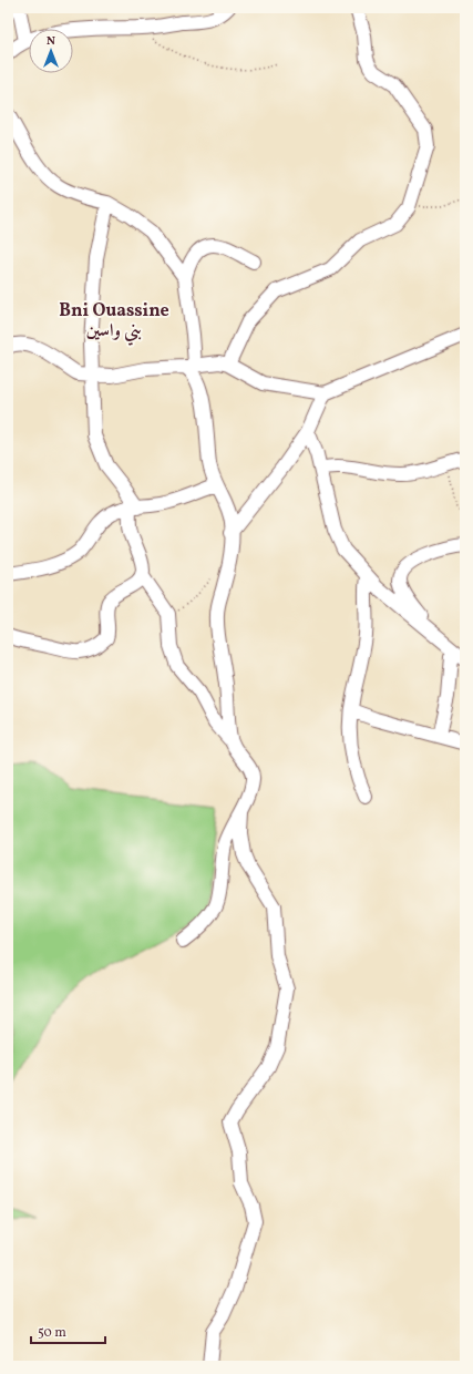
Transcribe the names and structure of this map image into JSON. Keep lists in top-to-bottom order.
{
  "districts": ["Bni Ouassine بني واسين"],
  "scale_bar": "50 m",
  "north": "top"
}
